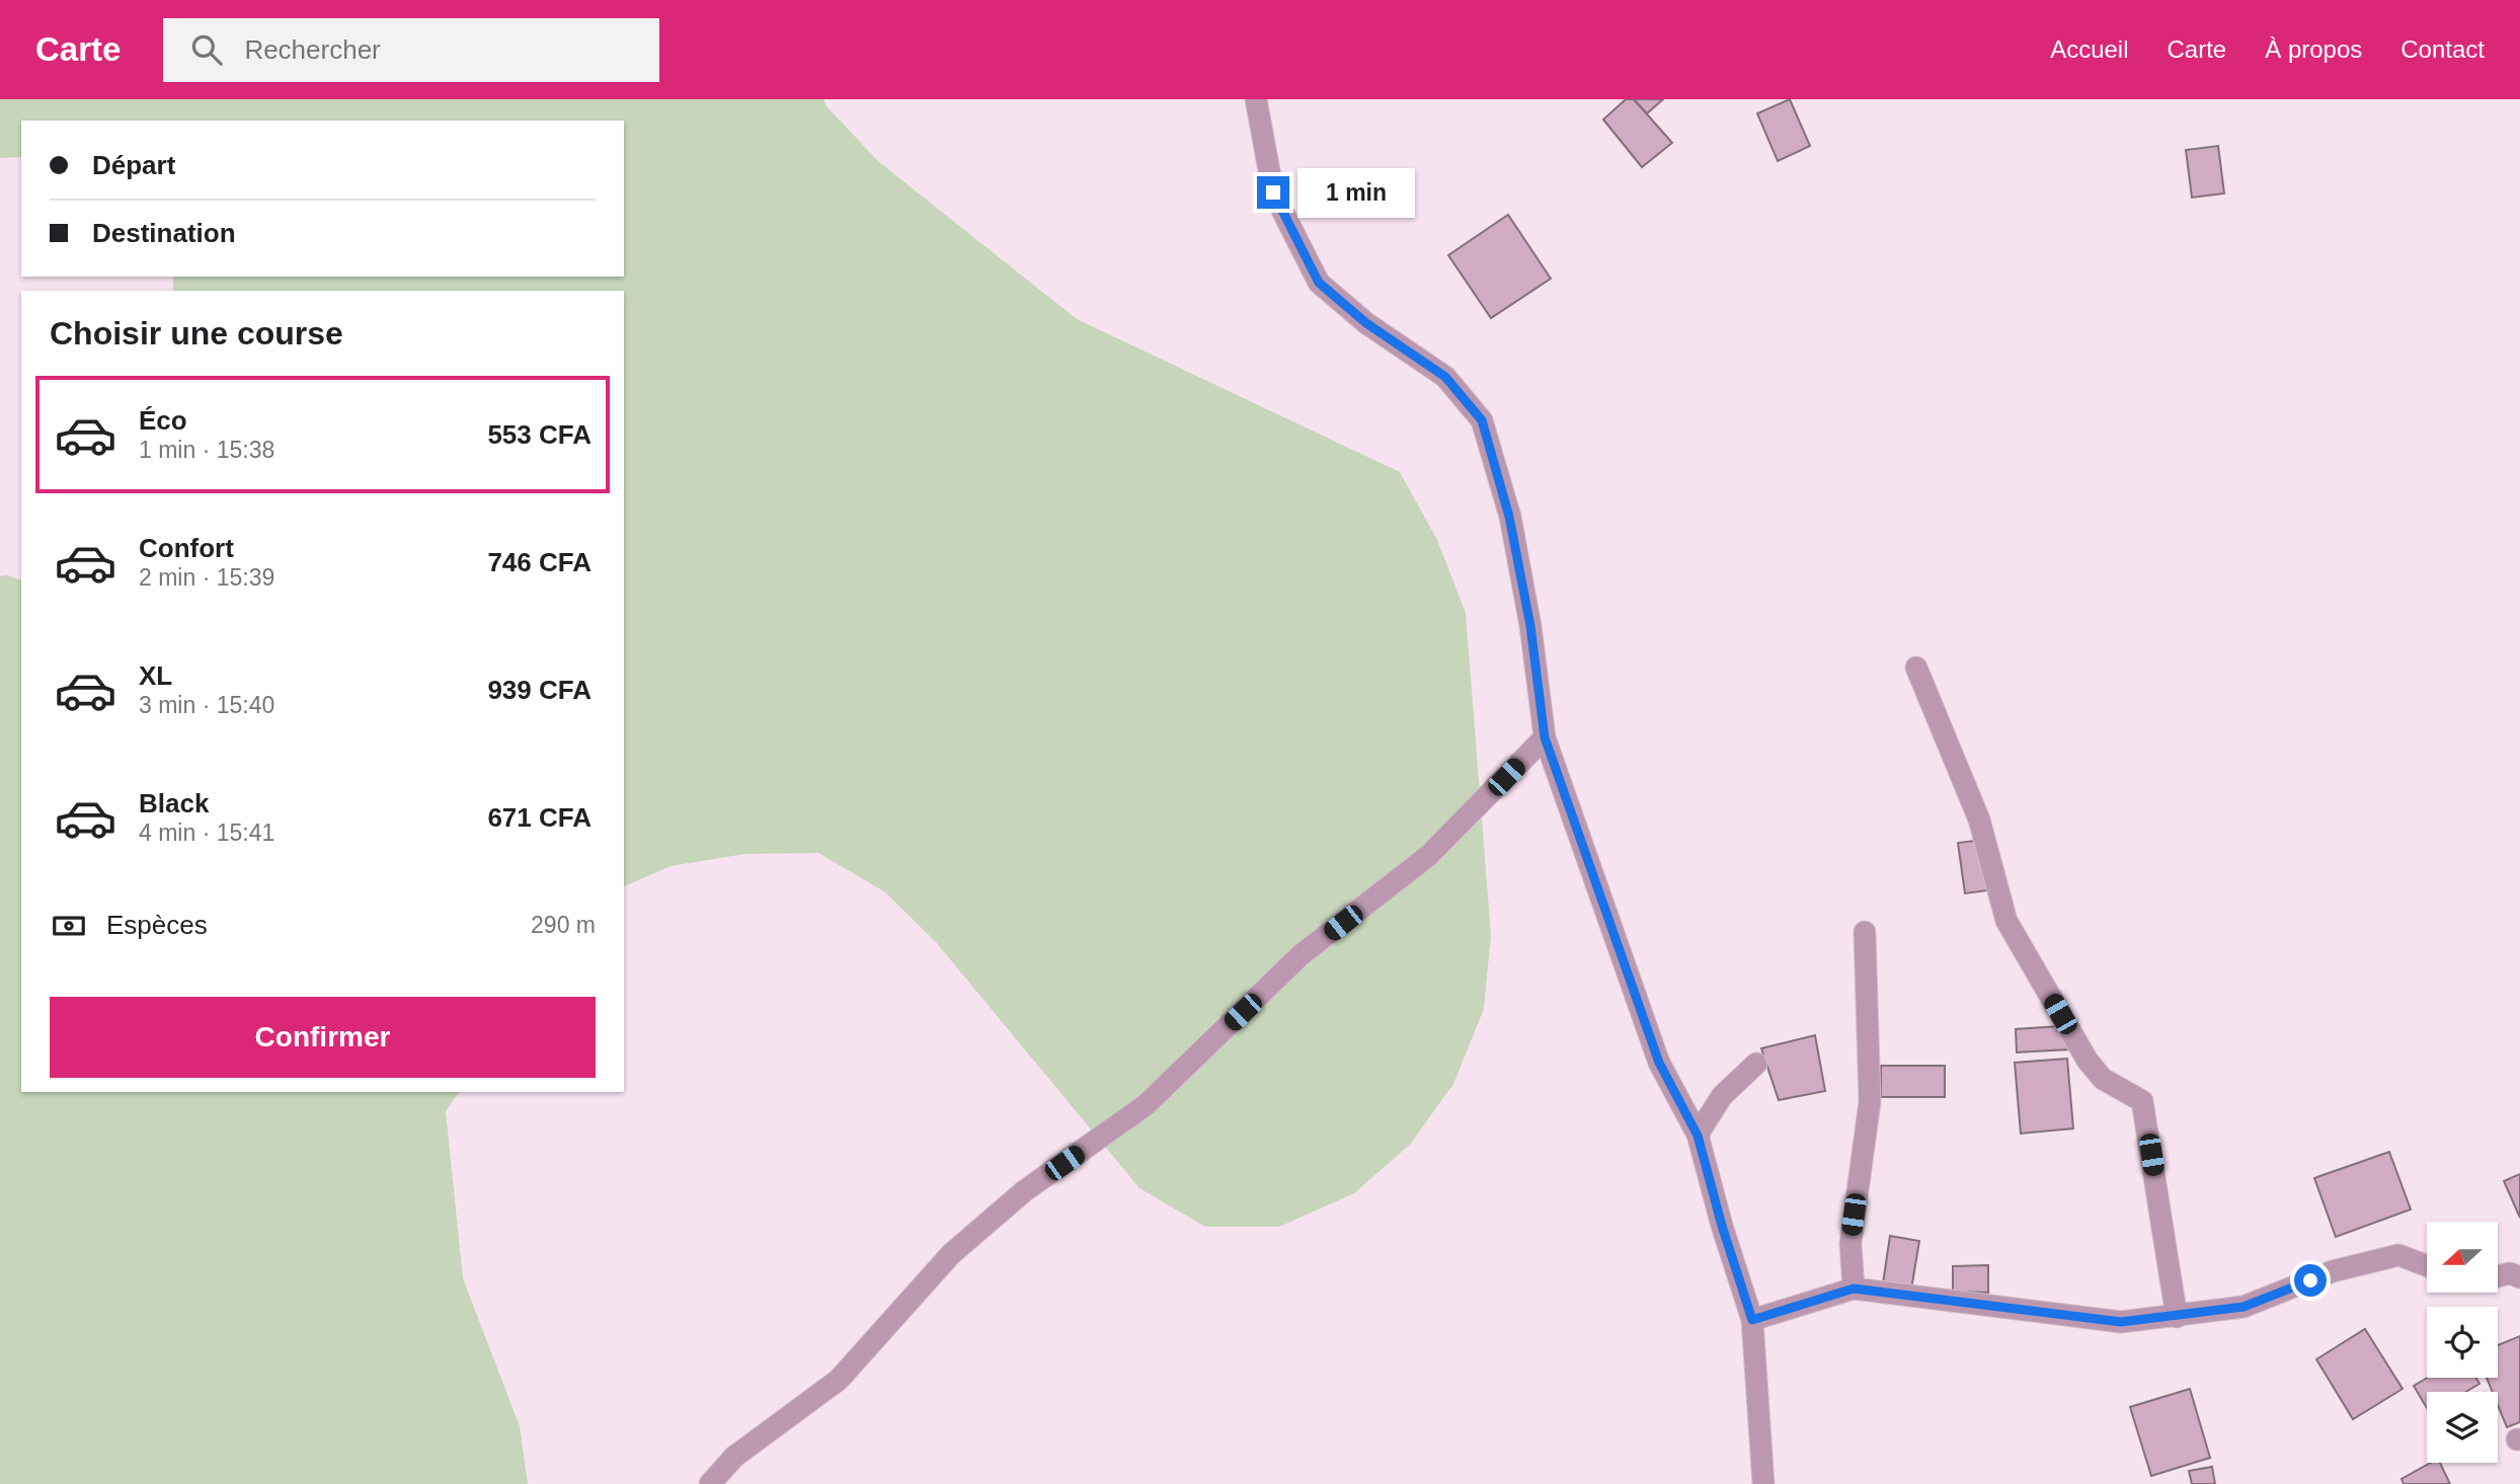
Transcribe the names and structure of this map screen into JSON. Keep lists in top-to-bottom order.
{
  "north": "left",
  "page": {
    "header": "Carte",
    "search": "Rechercher",
    "nav": [
      "Accueil",
      "Carte",
      "À propos",
      "Contact"
    ],
    "banner": ["Départ", "Destination"],
    "bubble": "1 min",
    "heading": "Choisir une course",
    "list": [
      {
        "name": "Éco",
        "note": "1 min · 15:38",
        "value": "553 CFA"
      },
      {
        "name": "Confort",
        "note": "2 min · 15:39",
        "value": "746 CFA"
      },
      {
        "name": "XL",
        "note": "3 min · 15:40",
        "value": "939 CFA"
      },
      {
        "name": "Black",
        "note": "4 min · 15:41",
        "value": "671 CFA"
      }
    ],
    "pay": ["Espèces", "290 m"],
    "buttons": "Confirmer"
  }
}
